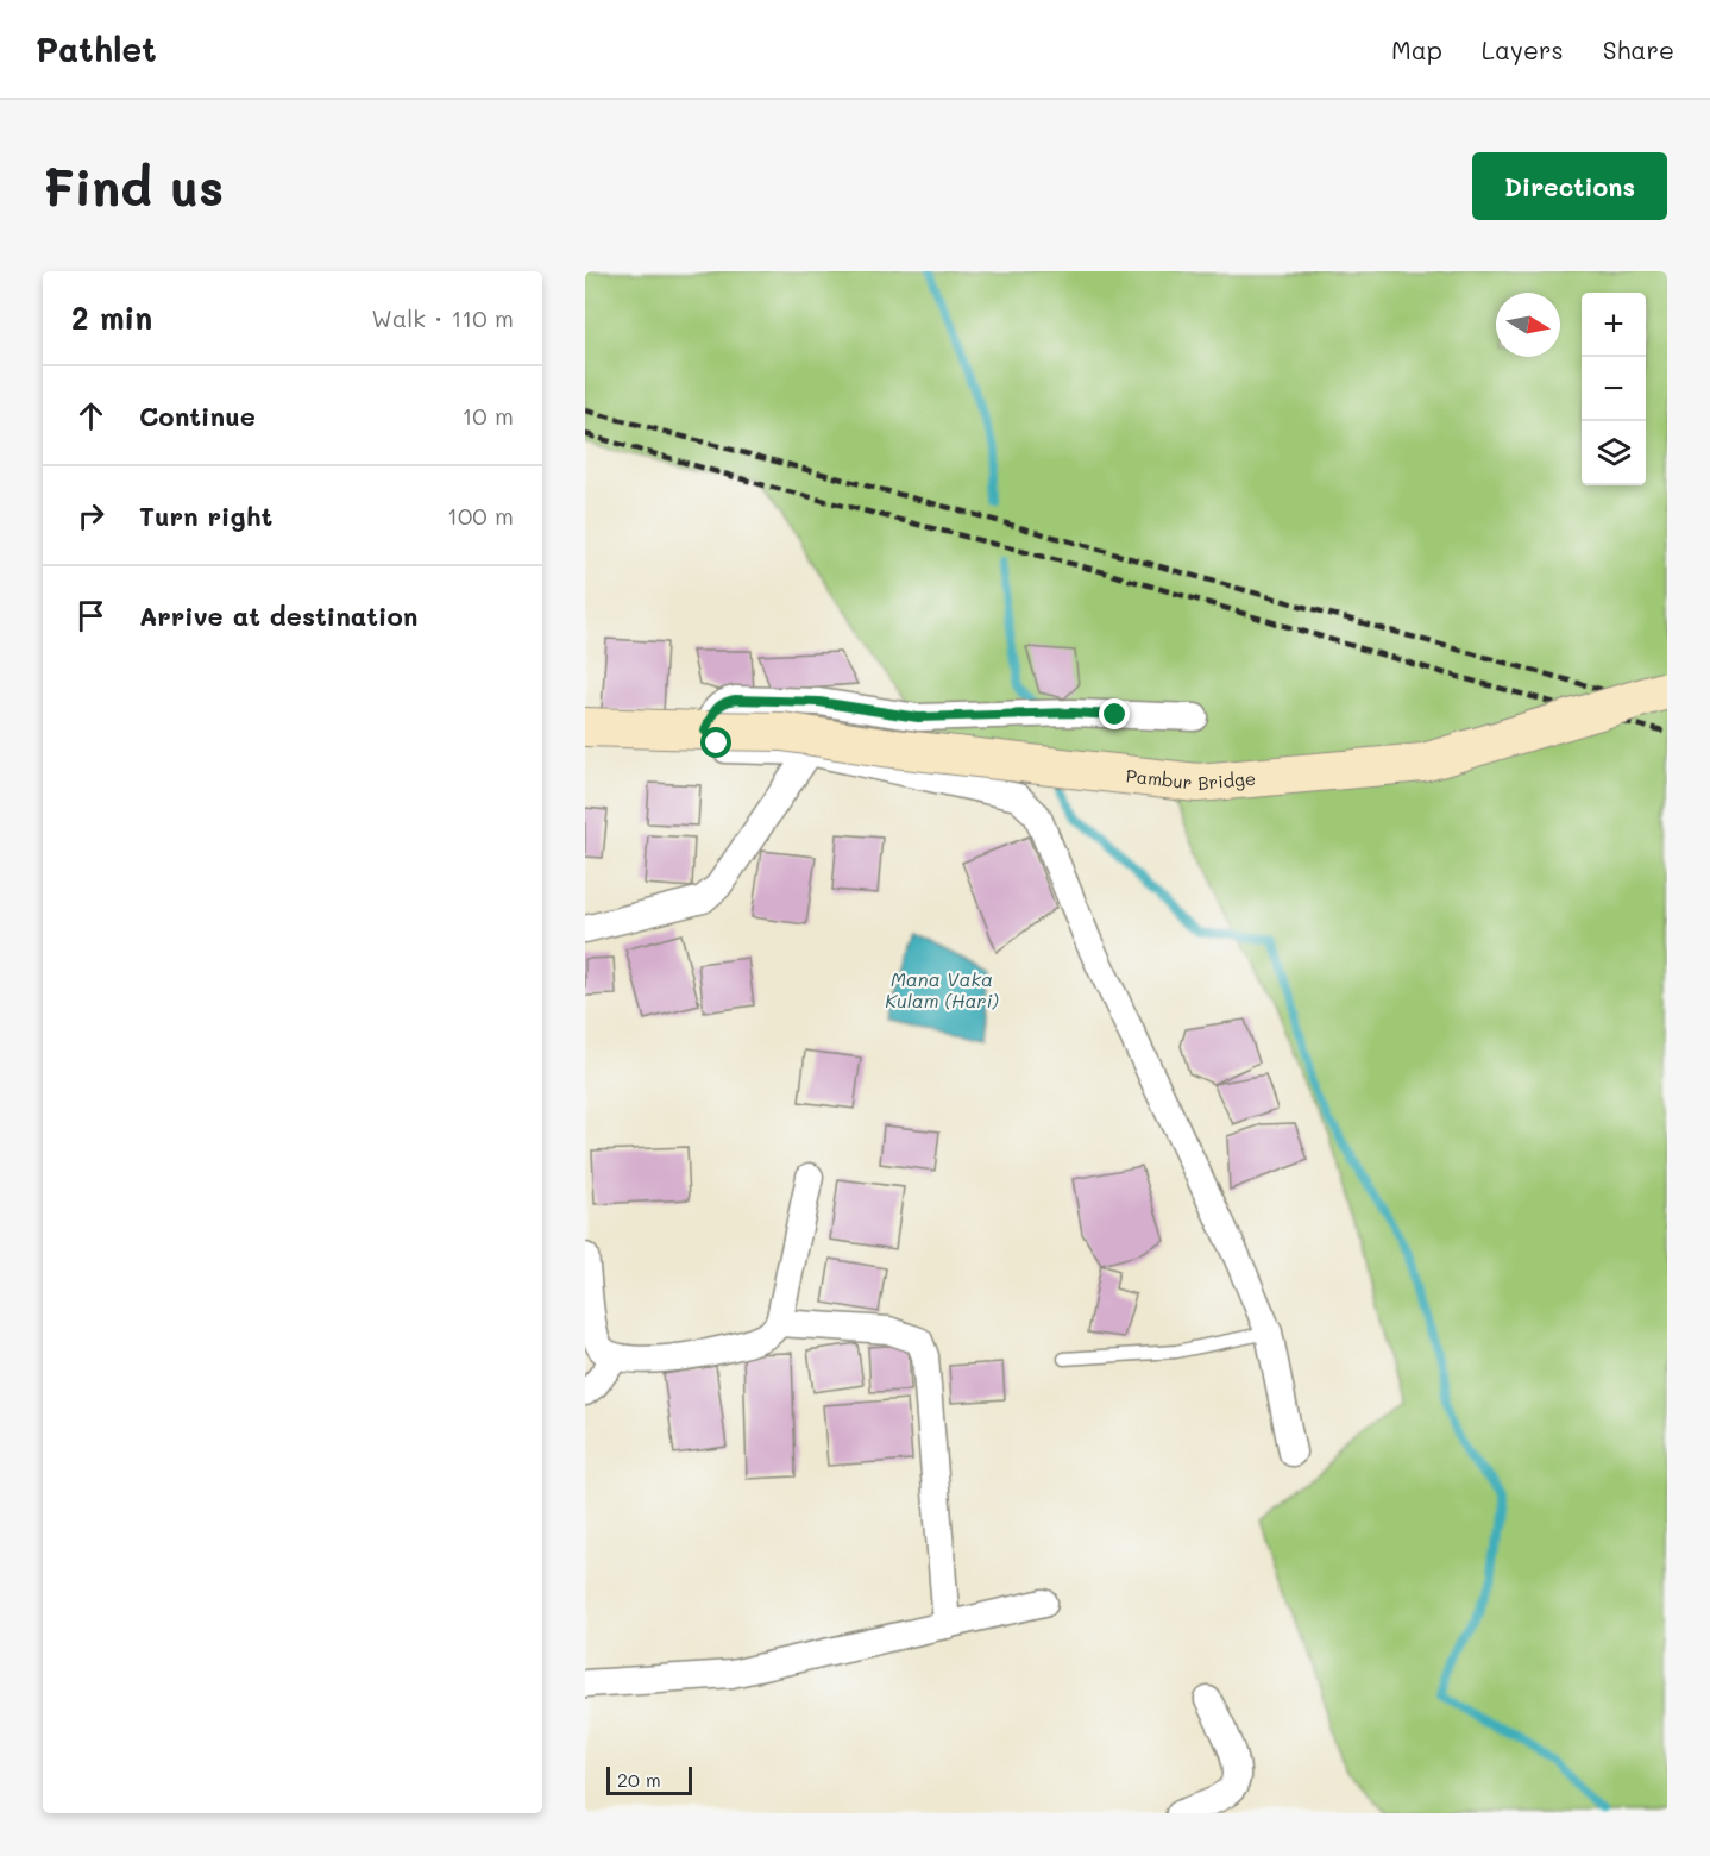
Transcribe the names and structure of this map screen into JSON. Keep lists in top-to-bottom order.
{
  "streets": {
    "main road": ["Pambur Bridge"]
  },
  "water": ["Mana Vaka Kulam (Hari)"],
  "scale_bar": "20 m",
  "north": "right",
  "page": {
    "header": "Pathlet",
    "nav": ["Map", "Layers", "Share"],
    "buttons": "Directions",
    "title": "Find us",
    "heading": ["2 min", "Walk · 110 m"],
    "map_buttons": ["+", "−"],
    "list": [
      ["Continue", "10 m"],
      ["Turn right", "100 m"],
      "Arrive at destination"
    ],
    "scale": "20 m"
  }
}
